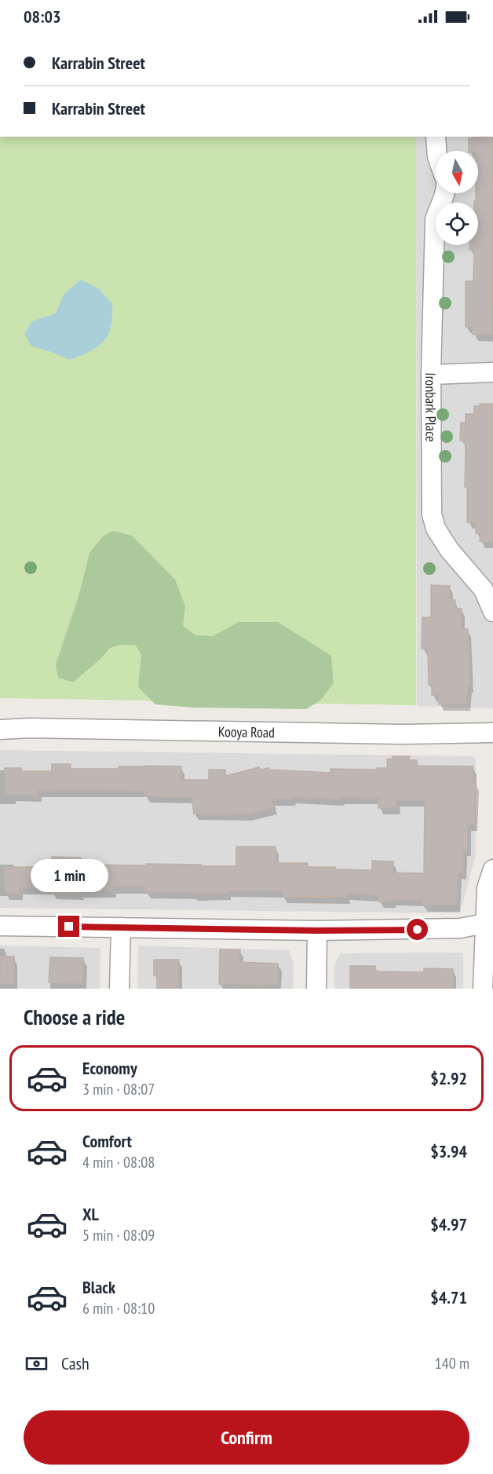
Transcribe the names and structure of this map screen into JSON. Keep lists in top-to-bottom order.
{
  "streets": {
    "street": ["Ironbark Place", "Kooya Road"]
  },
  "north": "bottom",
  "page": {
    "status": "08:03",
    "banner": ["Karrabin Street", "Karrabin Street"],
    "bubble": "1 min",
    "heading": "Choose a ride",
    "list": [
      {
        "name": "Economy",
        "note": "3 min · 08:07",
        "value": "$2.92"
      },
      {
        "name": "Comfort",
        "note": "4 min · 08:08",
        "value": "$3.94"
      },
      {
        "name": "XL",
        "note": "5 min · 08:09",
        "value": "$4.97"
      },
      {
        "name": "Black",
        "note": "6 min · 08:10",
        "value": "$4.71"
      }
    ],
    "pay": ["Cash", "140 m"],
    "buttons": "Confirm"
  }
}
